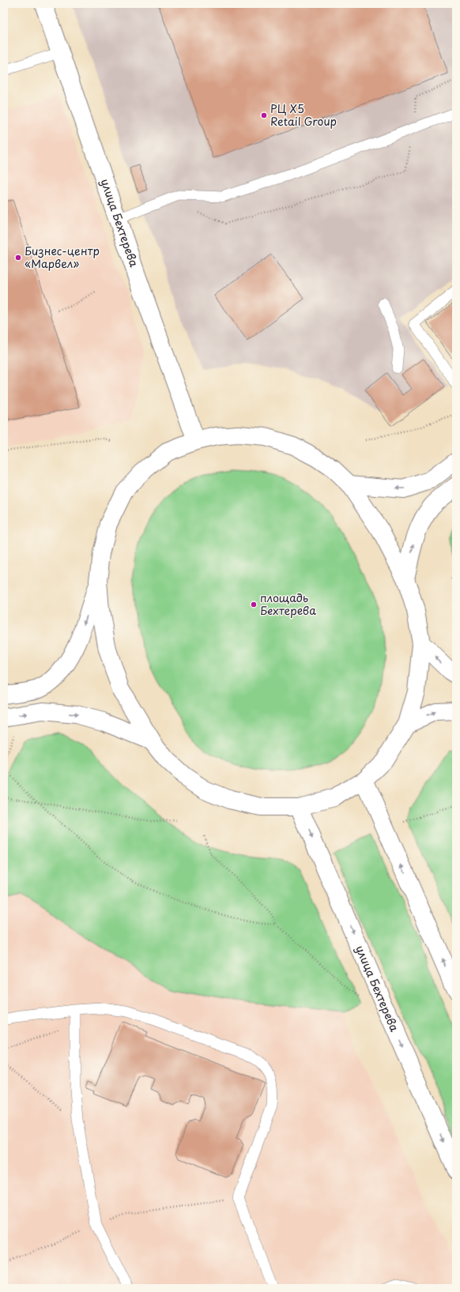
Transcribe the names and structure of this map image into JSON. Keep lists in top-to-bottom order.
{
  "streets": {
    "main road": ["улица Бехтерева"]
  },
  "places": ["РЦ X5 Retail Group", "Бизнес-центр «Марвел»", "площадь Бехтерева"]
}
